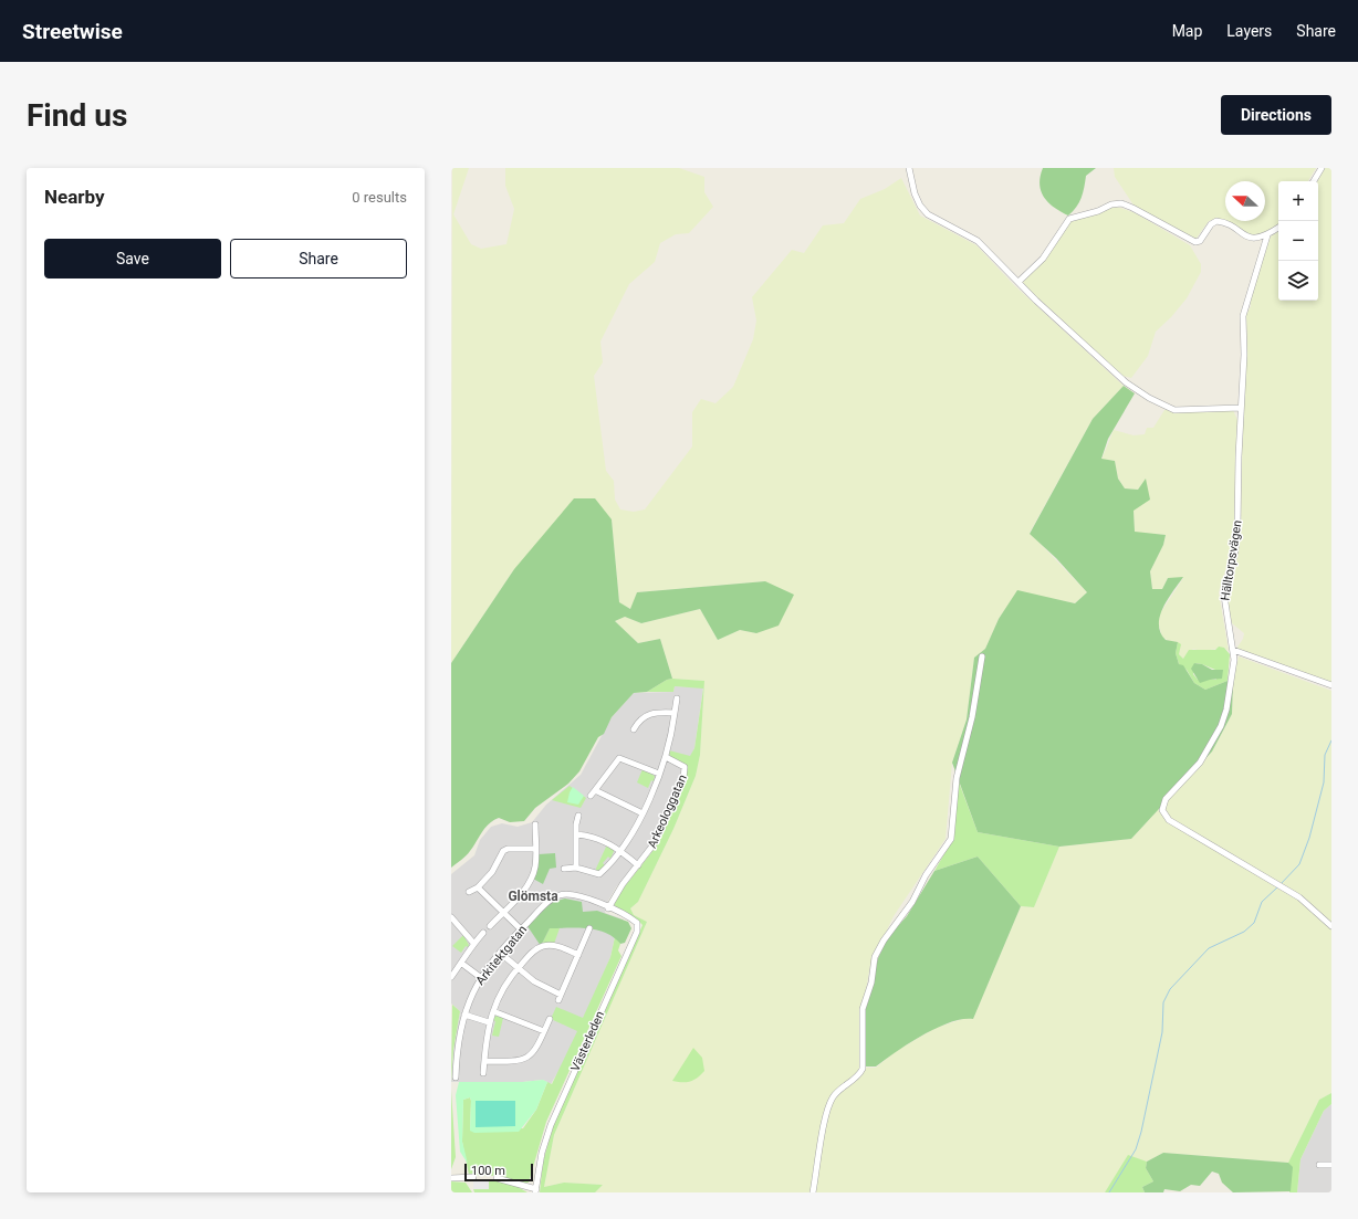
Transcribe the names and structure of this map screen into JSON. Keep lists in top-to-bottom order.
{
  "streets": {
    "street": [
      "Hälltorpsvägen",
      "Arkeologgatan",
      "Arkitektgatan",
      "Västerleden"
    ]
  },
  "crossings": [
    ["Arkeologgatan", "Arkitektgatan"],
    ["Arkeologgatan", "Västerleden"],
    ["Arkitektgatan", "Västerleden"]
  ],
  "districts": ["Glömsta"],
  "scale_bar": "100 m",
  "north": "left",
  "page": {
    "header": "Streetwise",
    "nav": ["Map", "Layers", "Share"],
    "buttons": [
      "Directions",
      ["Save", "Share"]
    ],
    "title": "Find us",
    "heading": ["Nearby", "0 results"],
    "map_buttons": ["+", "−"],
    "scale": "100 m"
  }
}
